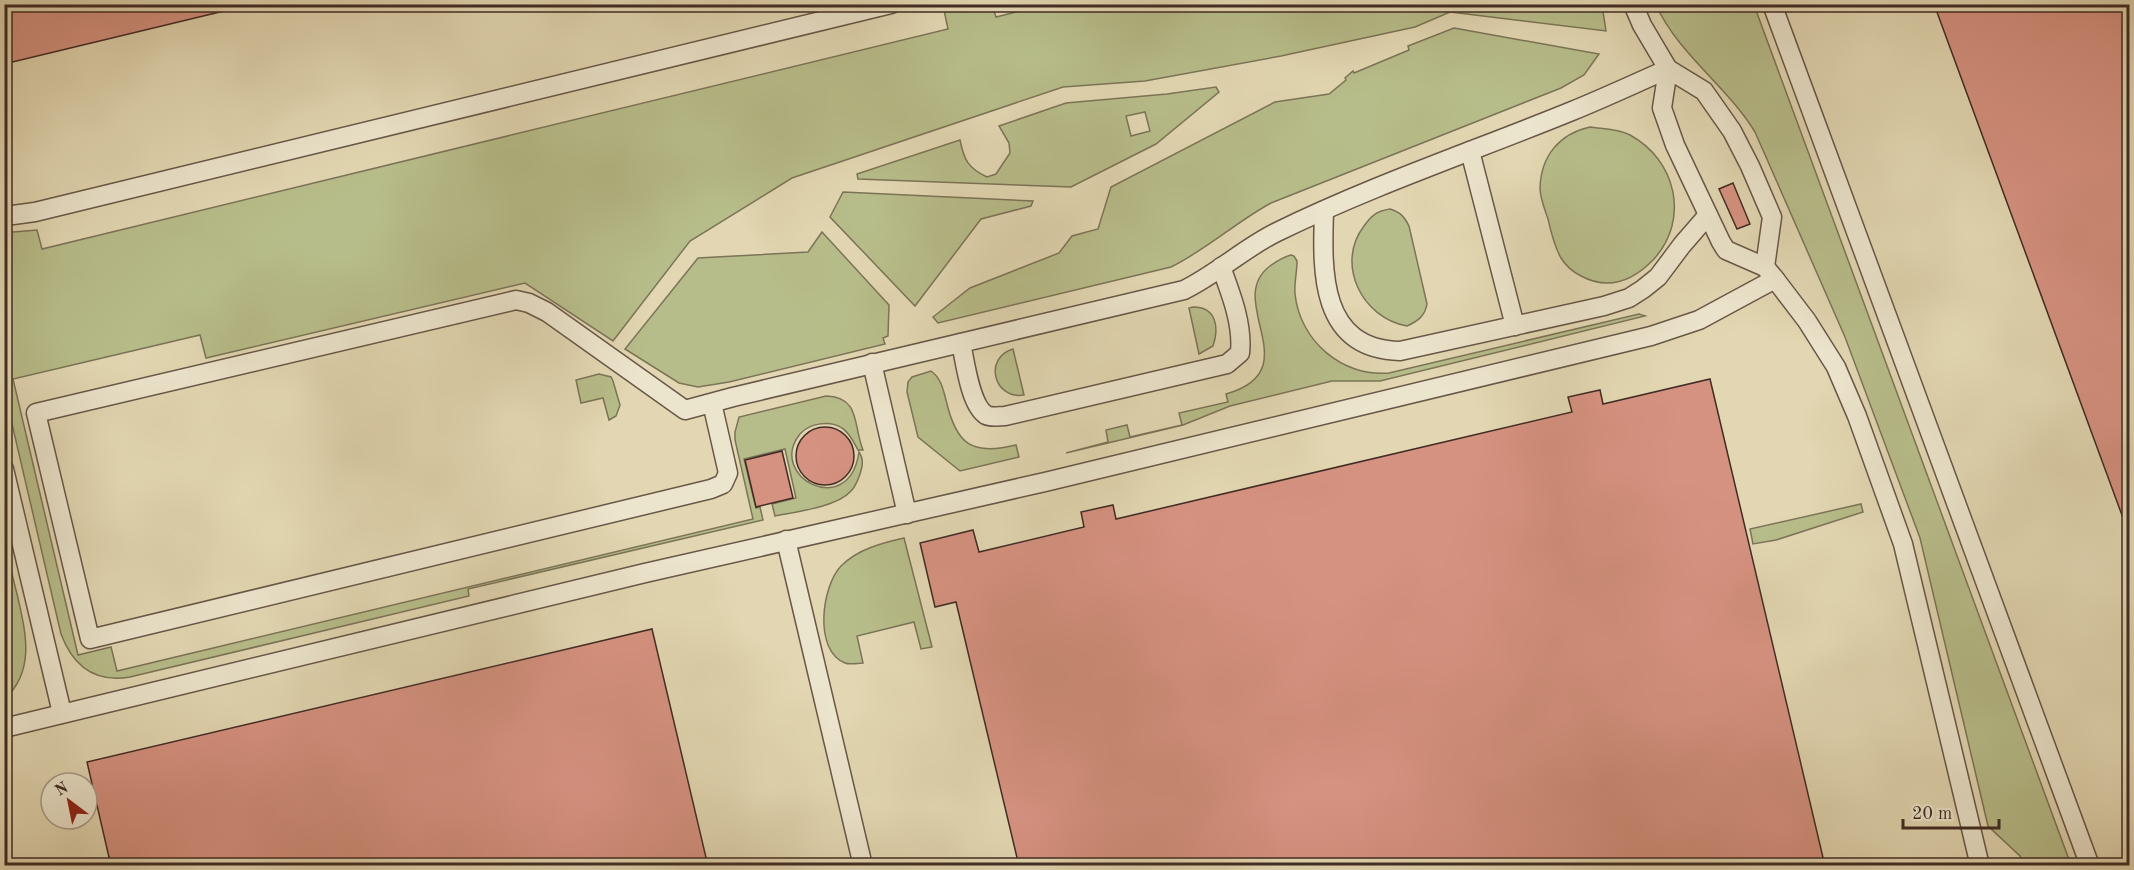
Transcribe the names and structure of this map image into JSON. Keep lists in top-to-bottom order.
{
  "scale_bar": "20 m",
  "north": "top left"
}
